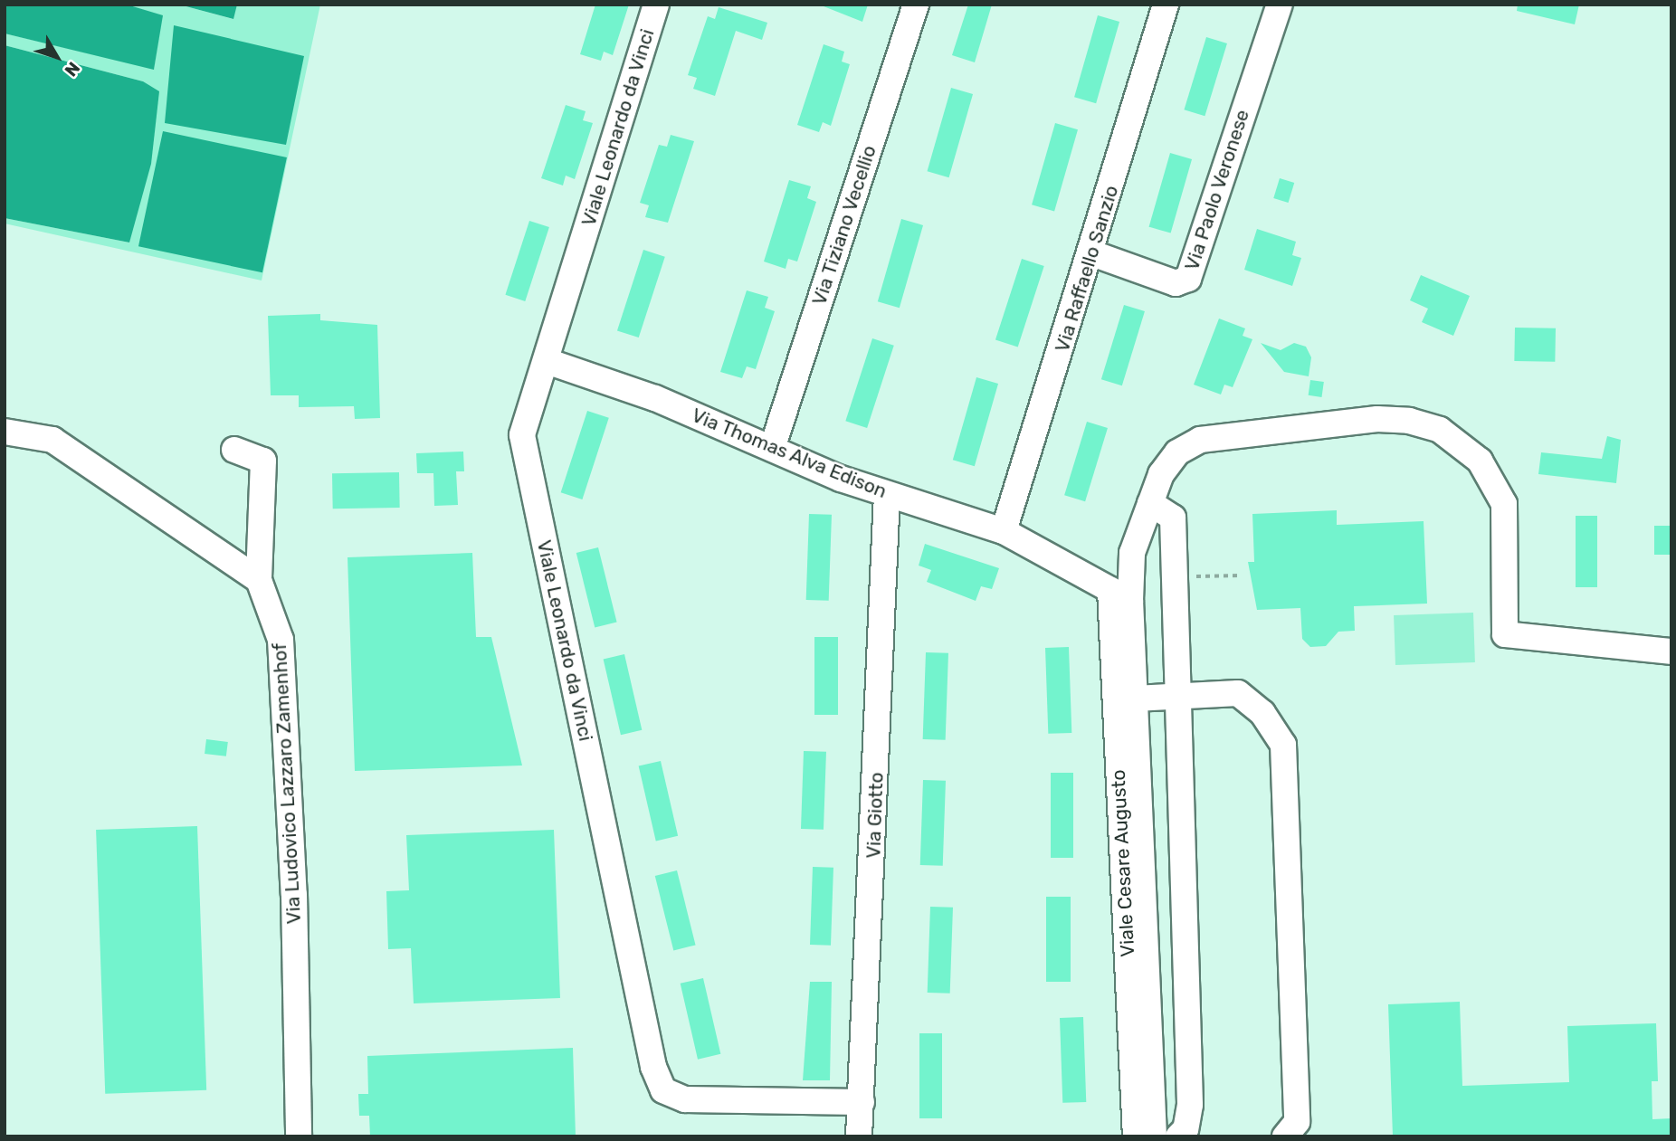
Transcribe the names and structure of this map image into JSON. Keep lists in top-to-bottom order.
{
  "streets": {
    "street": [
      "Viale Leonardo da Vinci",
      "Via Paolo Veronese",
      "Via Tiziano Vecellio",
      "Via Raffaello Sanzio",
      "Via Thomas Alva Edison",
      "Via Ludovico Lazzaro Zamenhof",
      "Via Giotto",
      "Viale Cesare Augusto"
    ]
  },
  "crossings": [
    ["Viale Leonardo da Vinci", "Via Thomas Alva Edison"],
    ["Viale Leonardo da Vinci", "Via Giotto"],
    ["Via Paolo Veronese", "Via Raffaello Sanzio"],
    ["Via Tiziano Vecellio", "Via Thomas Alva Edison"],
    ["Via Raffaello Sanzio", "Via Thomas Alva Edison"],
    ["Via Thomas Alva Edison", "Via Giotto"],
    ["Via Thomas Alva Edison", "Viale Cesare Augusto"]
  ],
  "north": "bottom right"
}
